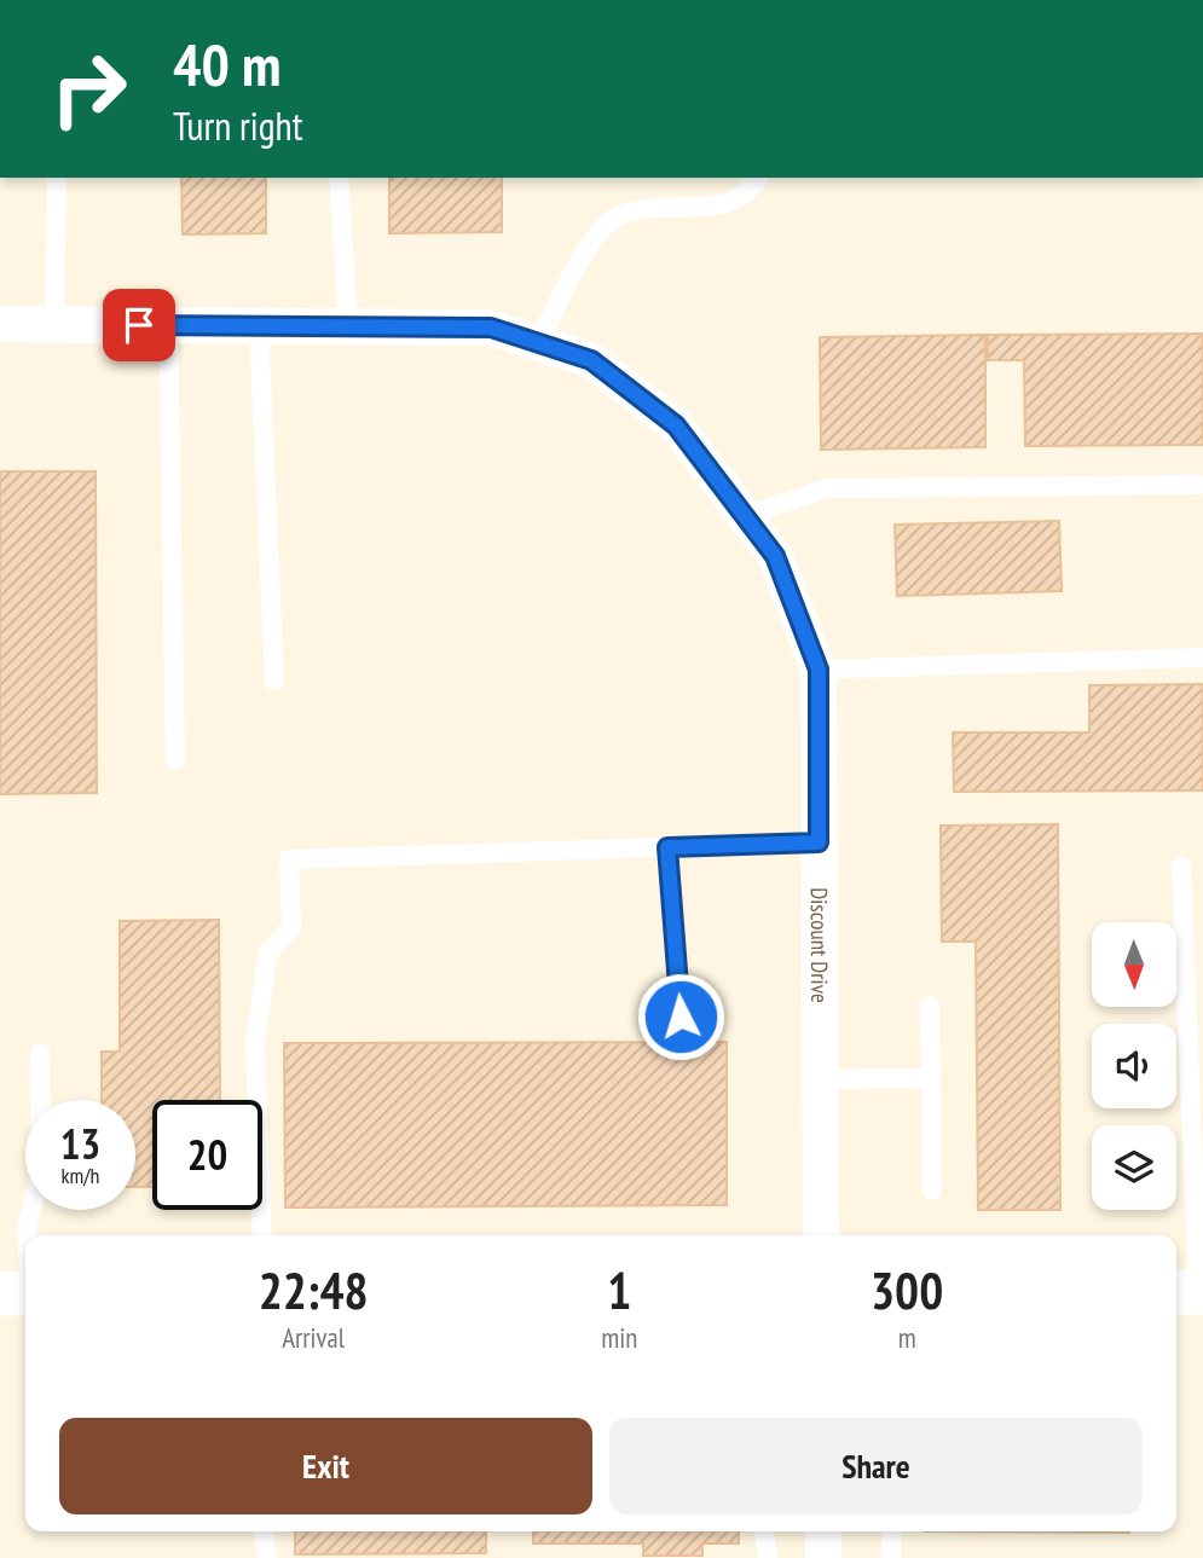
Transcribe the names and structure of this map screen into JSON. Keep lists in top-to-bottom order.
{
  "streets": {
    "street": ["Discount Drive"]
  },
  "north": "bottom",
  "page": {
    "turn": ["40 m", "Turn right"],
    "speed": "13 km/h",
    "limit": "20",
    "eta": [
      "22:48",
      "Arrival",
      "1",
      "min",
      "300",
      "m"
    ],
    "buttons": ["Exit", "Share"]
  }
}
